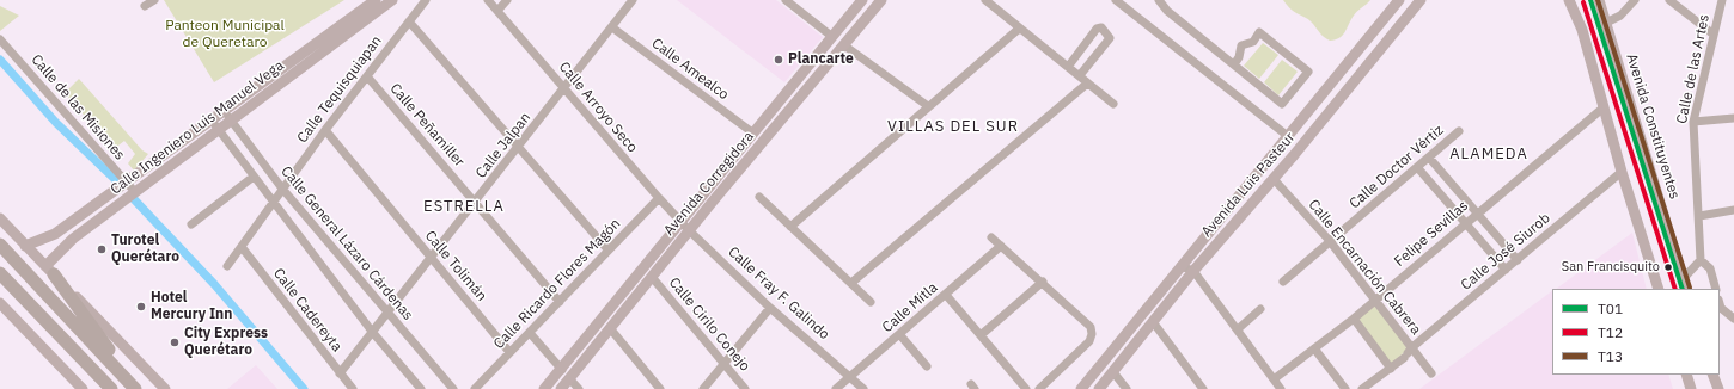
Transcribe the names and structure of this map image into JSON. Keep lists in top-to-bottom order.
{
  "streets": {
    "main road": [
      "Avenida Constituyentes",
      "Calle Ingeniero Luis Manuel Vega",
      "Avenida Corregidora",
      "Avenida Luis Pasteur"
    ],
    "street": [
      "Calle Amealco",
      "Calle de las Artes",
      "Calle Tequisquiapan",
      "Calle de las Misiones",
      "Calle Arroyo Seco",
      "Calle Peñamiller",
      "Calle Jalpan",
      "Calle Doctor Vértiz",
      "Felipe Sevillas",
      "Calle General Lázaro Cárdenas",
      "Calle José Siurob",
      "Calle Tolimán",
      "Calle Encarnación Cabrera",
      "Calle Ricardo Flores Magón",
      "Calle Fray F. Galindo",
      "Calle Mitla",
      "Calle Cadereyta",
      "Calle Cirilo Conejo"
    ]
  },
  "crossings": [
    ["Calle Amealco", "Calle Jalpan"],
    ["Calle Amealco", "Avenida Corregidora"],
    ["Calle Tequisquiapan", "Calle Peñamiller"],
    ["Calle Tequisquiapan", "Calle General Lázaro Cárdenas"],
    ["Calle Tequisquiapan", "Calle Tolimán"],
    ["Calle Tequisquiapan", "Calle Cadereyta"],
    ["Calle de las Misiones", "Calle Ingeniero Luis Manuel Vega"],
    ["Calle Arroyo Seco", "Calle Jalpan"],
    ["Calle Arroyo Seco", "Avenida Corregidora"],
    ["Calle Arroyo Seco", "Calle Ricardo Flores Magón"],
    ["Calle Arroyo Seco", "Calle Fray F. Galindo"],
    ["Calle Peñamiller", "Calle Jalpan"],
    ["Calle Peñamiller", "Calle Ricardo Flores Magón"],
    ["Calle Ingeniero Luis Manuel Vega", "Calle General Lázaro Cárdenas"],
    ["Calle Jalpan", "Calle General Lázaro Cárdenas"],
    ["Calle Jalpan", "Calle Tolimán"],
    ["Calle Jalpan", "Calle Cadereyta"],
    ["Calle Doctor Vértiz", "Calle Encarnación Cabrera"],
    ["Avenida Corregidora", "Calle Fray F. Galindo"],
    ["Avenida Corregidora", "Calle Cirilo Conejo"],
    ["Avenida Luis Pasteur", "Calle Encarnación Cabrera"],
    ["Felipe Sevillas", "Calle Encarnación Cabrera"],
    ["Calle José Siurob", "Calle Encarnación Cabrera"],
    ["Calle Tolimán", "Calle Ricardo Flores Magón"],
    ["Calle Fray F. Galindo", "Calle Mitla"]
  ],
  "districts": ["VILLAS DEL SUR", "ALAMEDA", "ESTRELLA"],
  "parks": ["Panteon Municipal de Queretaro"],
  "places": [
    "Plancarte",
    "Turotel Querétaro",
    "San Francisquito",
    "Hotel Mercury Inn",
    "City Express Querétaro"
  ],
  "lines": ["transit line T01", "transit line T13", "transit line T12"],
  "legend": ["T01", "T12", "T13"]
}
